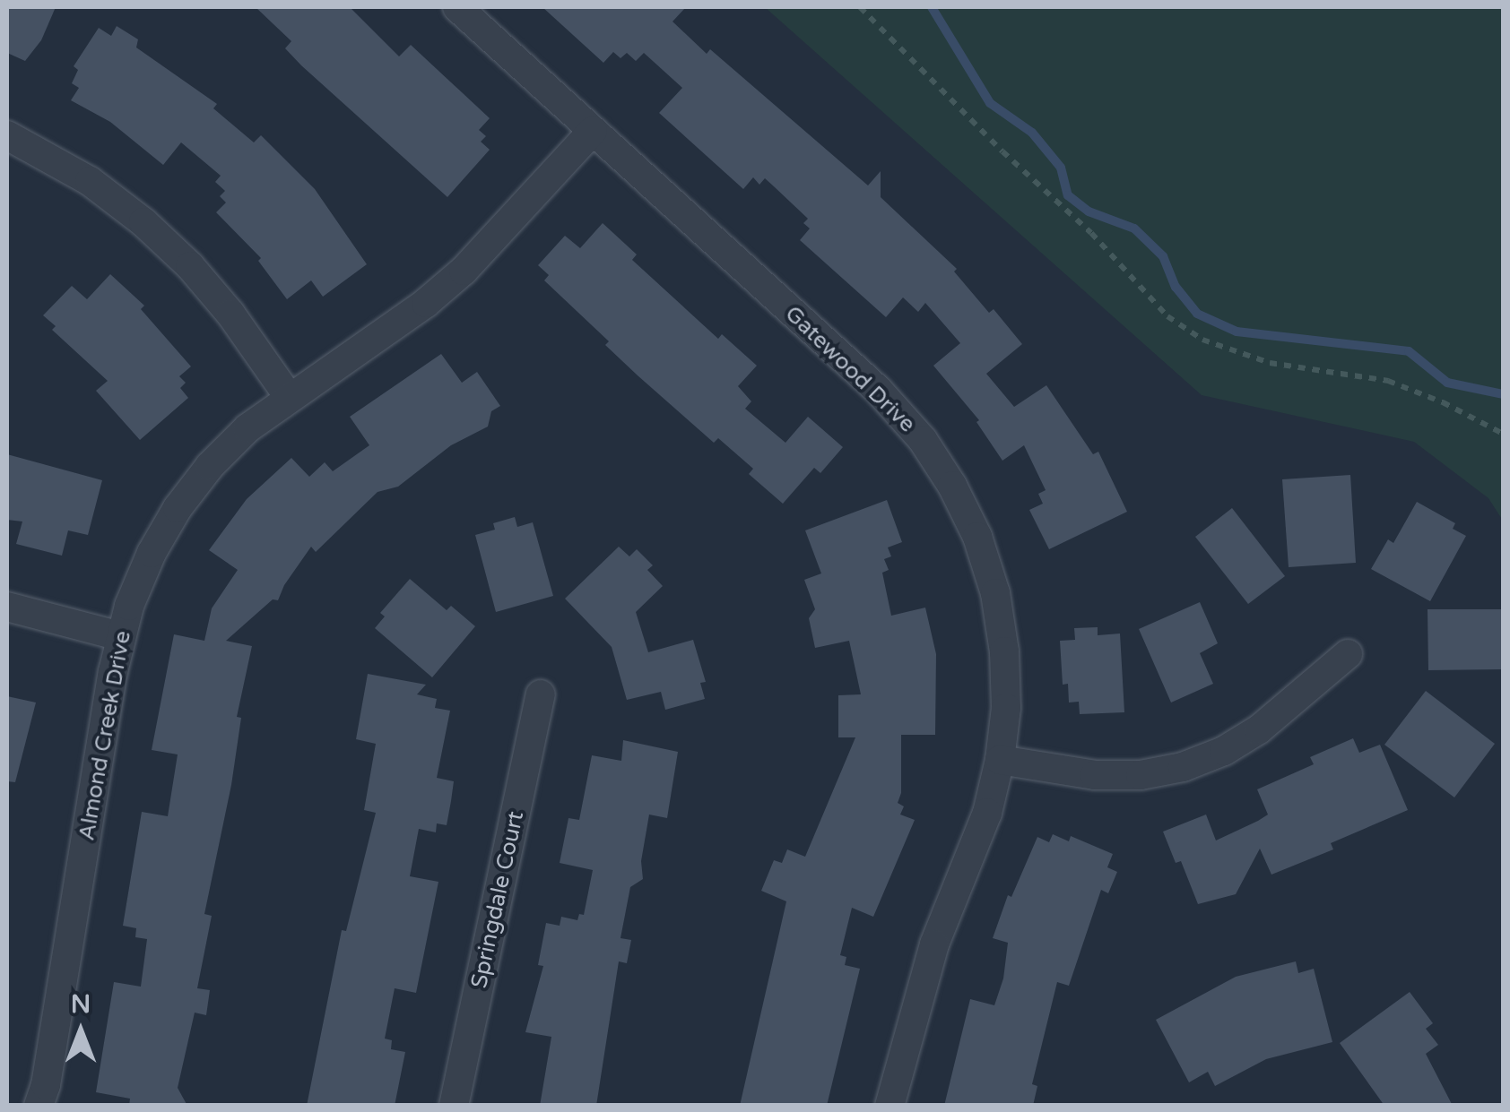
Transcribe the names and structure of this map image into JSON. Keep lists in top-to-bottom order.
{
  "streets": {
    "street": ["Gatewood Drive", "Almond Creek Drive", "Springdale Court"]
  },
  "crossings": [
    ["Gatewood Drive", "Almond Creek Drive"]
  ],
  "north": "top"
}
